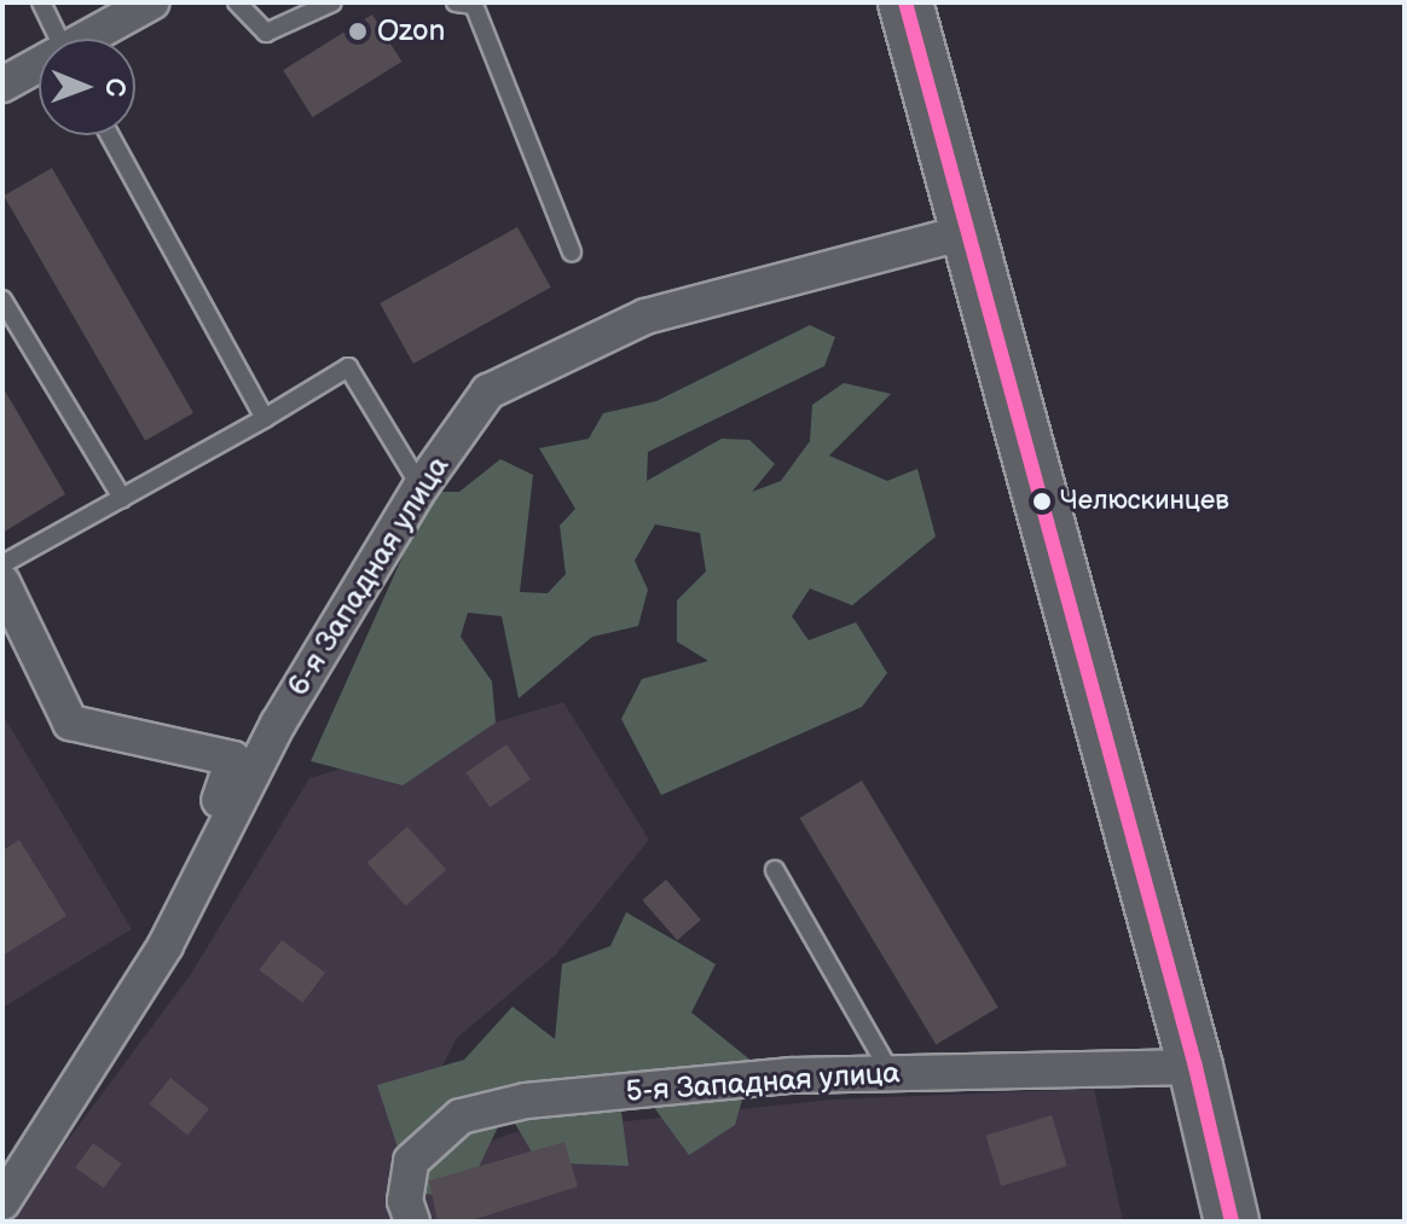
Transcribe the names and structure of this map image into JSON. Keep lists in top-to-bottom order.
{
  "streets": {
    "street": ["6-я Западная улица", "5-я Западная улица"]
  },
  "places": ["Ozon", "Челюскинцев"],
  "north": "right"
}
